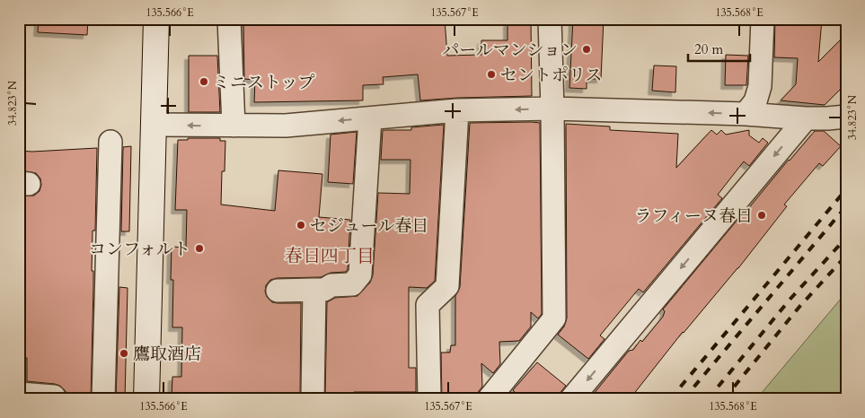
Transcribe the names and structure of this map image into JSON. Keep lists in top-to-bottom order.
{
  "districts": ["春日四丁目"],
  "places": [
    "パールマンション",
    "セントポリス",
    "ミニストップ",
    "ラフィーヌ春日",
    "セジュール春日",
    "コンフォルト",
    "鷹取酒店"
  ],
  "scale_bar": "20 m",
  "coordinates": [
    "135.566°E",
    "135.567°E",
    "135.568°E",
    "34.823°N"
  ]
}
